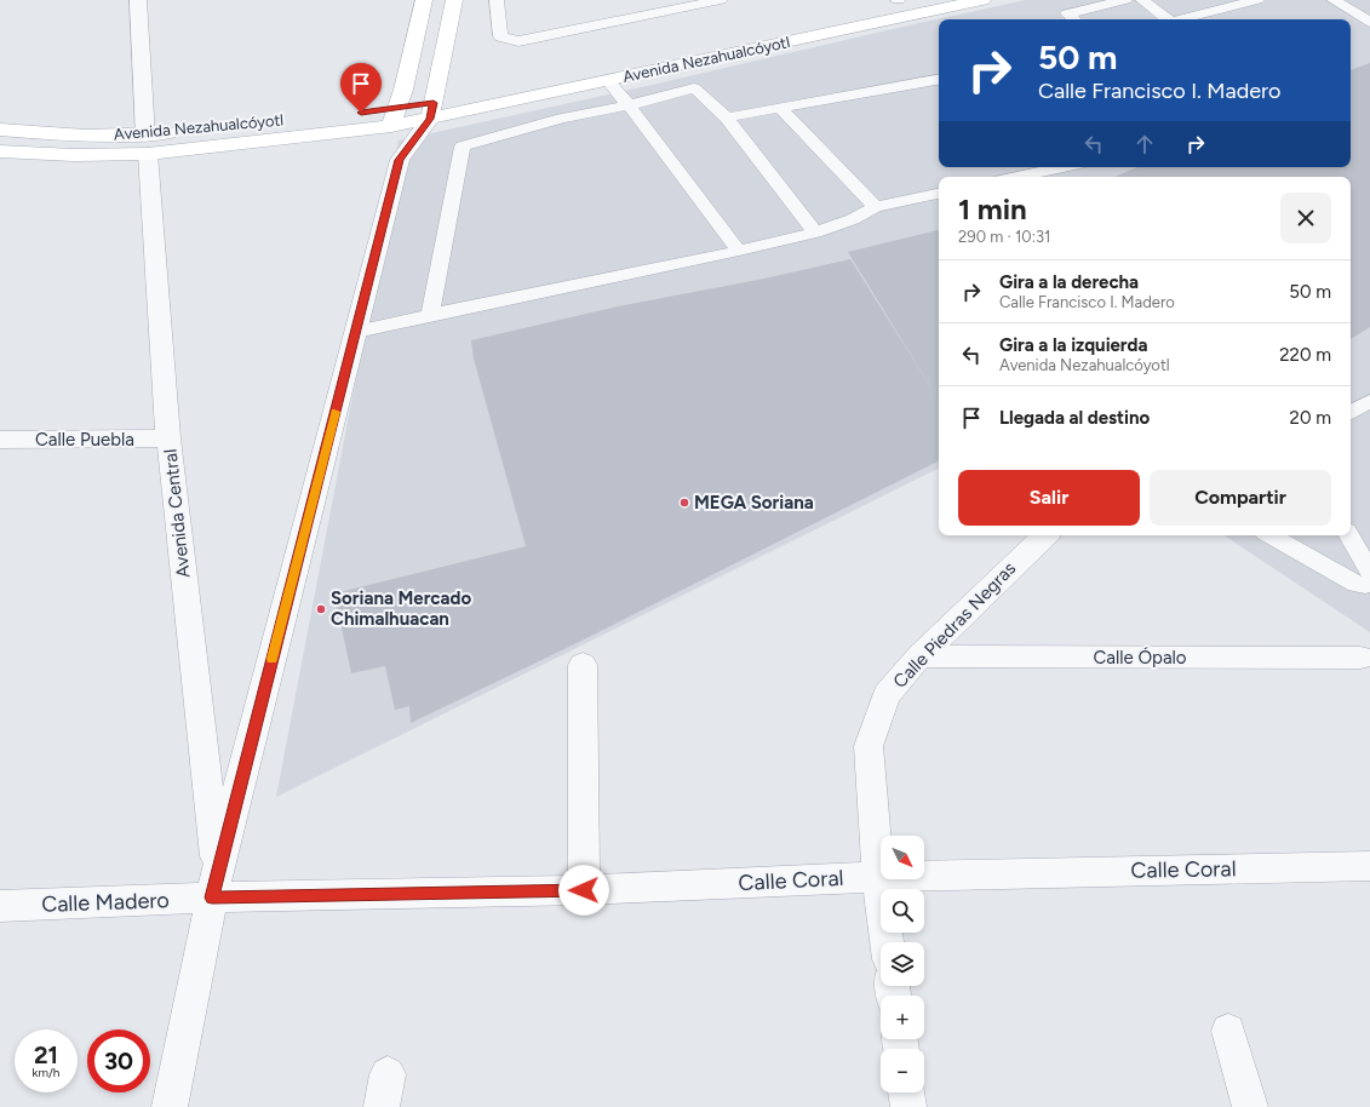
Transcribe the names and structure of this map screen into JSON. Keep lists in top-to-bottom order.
{
  "streets": {
    "main road": ["Avenida Nezahualcóyotl"],
    "street": [
      "Calle Puebla",
      "Avenida Central",
      "Calle Piedras Negras",
      "Calle Ópalo",
      "Calle Coral",
      "Calle Madero"
    ]
  },
  "crossings": [
    ["Avenida Nezahualcóyotl", "Avenida Central"],
    ["Calle Puebla", "Avenida Central"],
    ["Avenida Central", "Calle Coral"],
    ["Avenida Central", "Calle Madero"],
    ["Calle Piedras Negras", "Calle Ópalo"],
    ["Calle Piedras Negras", "Calle Coral"],
    ["Calle Coral", "Calle Madero"]
  ],
  "places": ["MEGA Soriana", "Soriana Mercado Chimalhuacan"],
  "north": "bottom right",
  "page": {
    "turn": ["50 m", "Calle Francisco I. Madero"],
    "heading": ["1 min", "290 m · 10:31"],
    "list": [
      {
        "name": "Gira a la derecha",
        "note": "Calle Francisco I. Madero",
        "value": "50 m"
      },
      {
        "name": "Gira a la izquierda",
        "note": "Avenida Nezahualcóyotl",
        "value": "220 m"
      },
      {
        "name": "Llegada al destino",
        "value": "20 m"
      }
    ],
    "buttons": ["Salir", "Compartir"],
    "map_buttons": ["+", "−"],
    "speed": "21 km/h",
    "limit": "30"
  }
}
